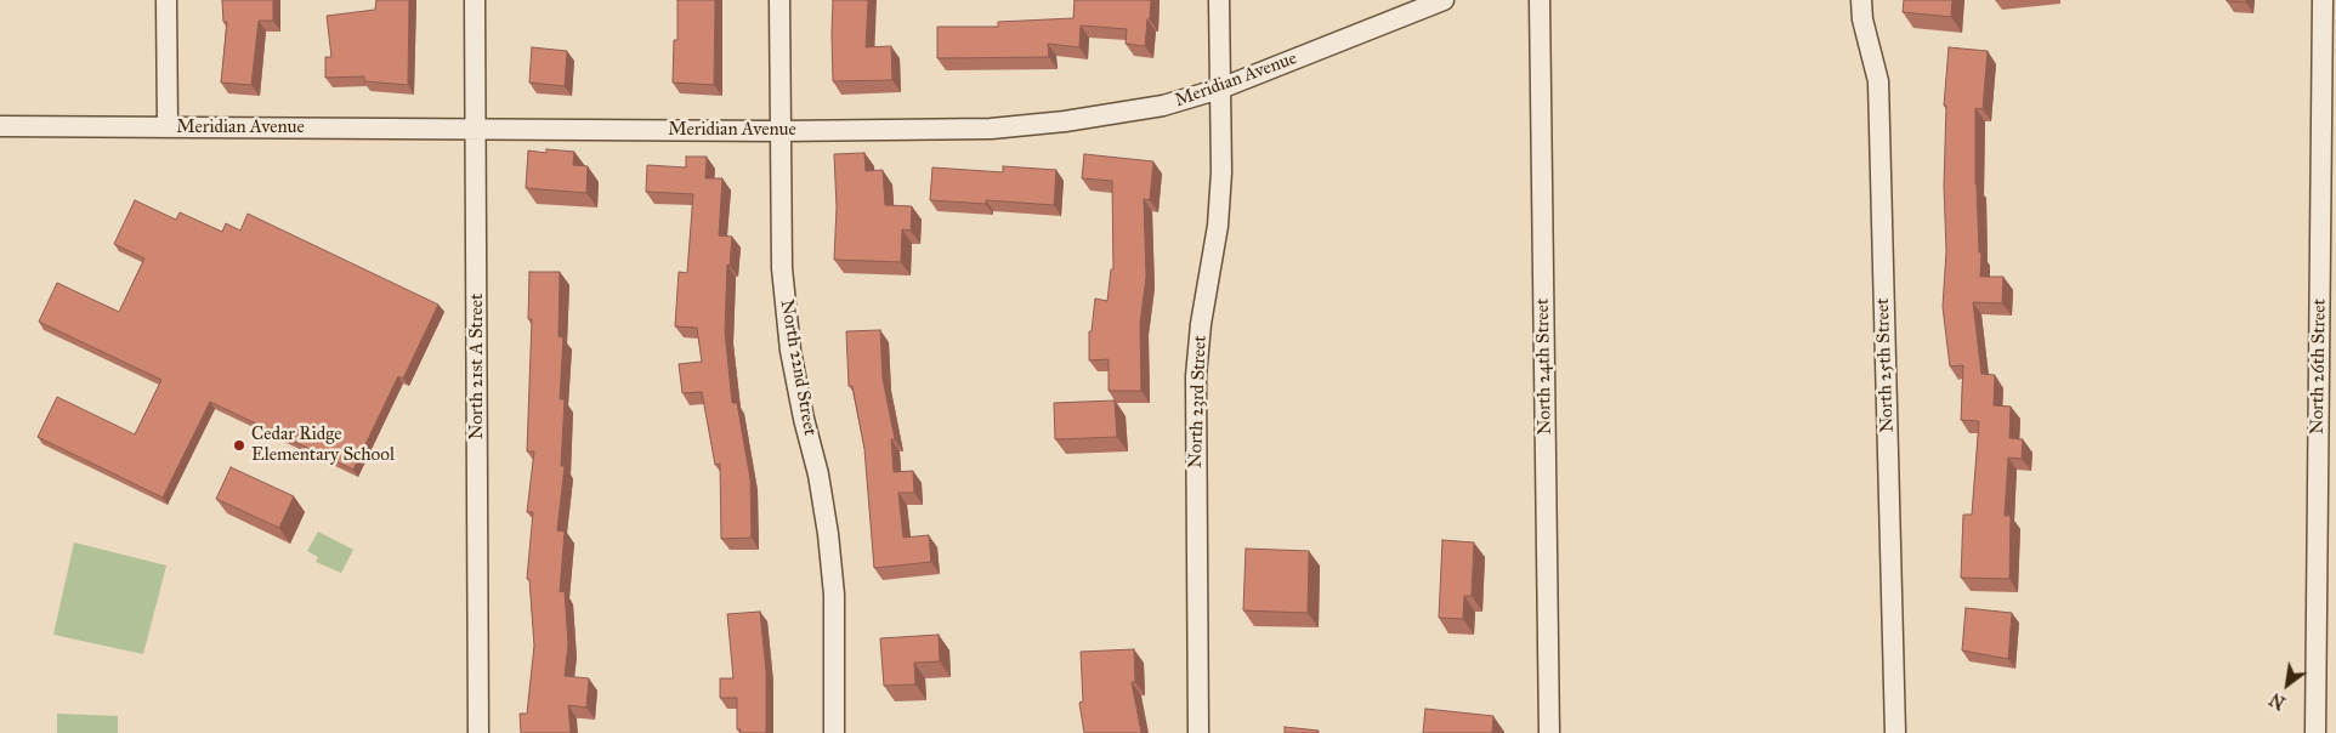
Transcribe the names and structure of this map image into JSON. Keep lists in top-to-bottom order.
{
  "streets": {
    "street": [
      "Meridian Avenue",
      "North 25th Street",
      "North 21st A Street",
      "North 24th Street",
      "North 26th Street",
      "North 22nd Street",
      "North 23rd Street"
    ]
  },
  "crossings": [
    ["Meridian Avenue", "North 21st A Street"],
    ["Meridian Avenue", "North 22nd Street"],
    ["Meridian Avenue", "North 23rd Street"]
  ],
  "places": ["Cedar Ridge Elementary School"],
  "north": "bottom left"
}
